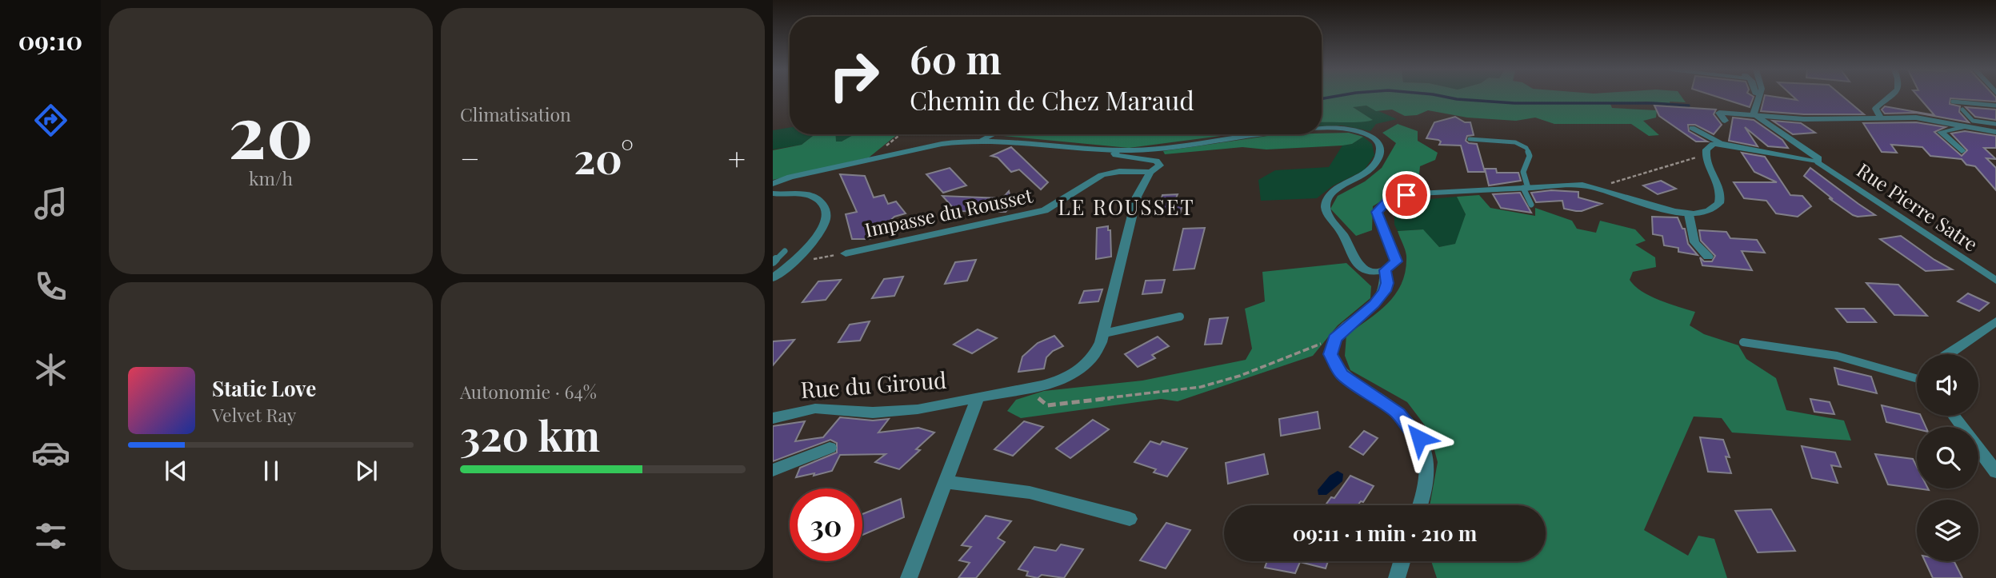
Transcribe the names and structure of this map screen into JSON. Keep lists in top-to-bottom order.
{
  "streets": {
    "street": ["Rue Pierre Satre", "Impasse du Rousset", "Rue du Giroud"]
  },
  "crossings": [
    ["Impasse du Rousset", "Rue du Giroud"]
  ],
  "districts": ["LE ROUSSET"],
  "page": {
    "tabs": "09:10",
    "tile": [
      ["20", "km/h"],
      "Climatisation",
      ["Autonomie · 64%", "320 km"]
    ],
    "turn": ["60 m", "Chemin de Chez Maraud"],
    "heat": ["−", "20°", "+"],
    "song": ["Static Love", "Velvet Ray"],
    "limit": "30",
    "trip": "09:11 · 1 min · 210 m"
  }
}
